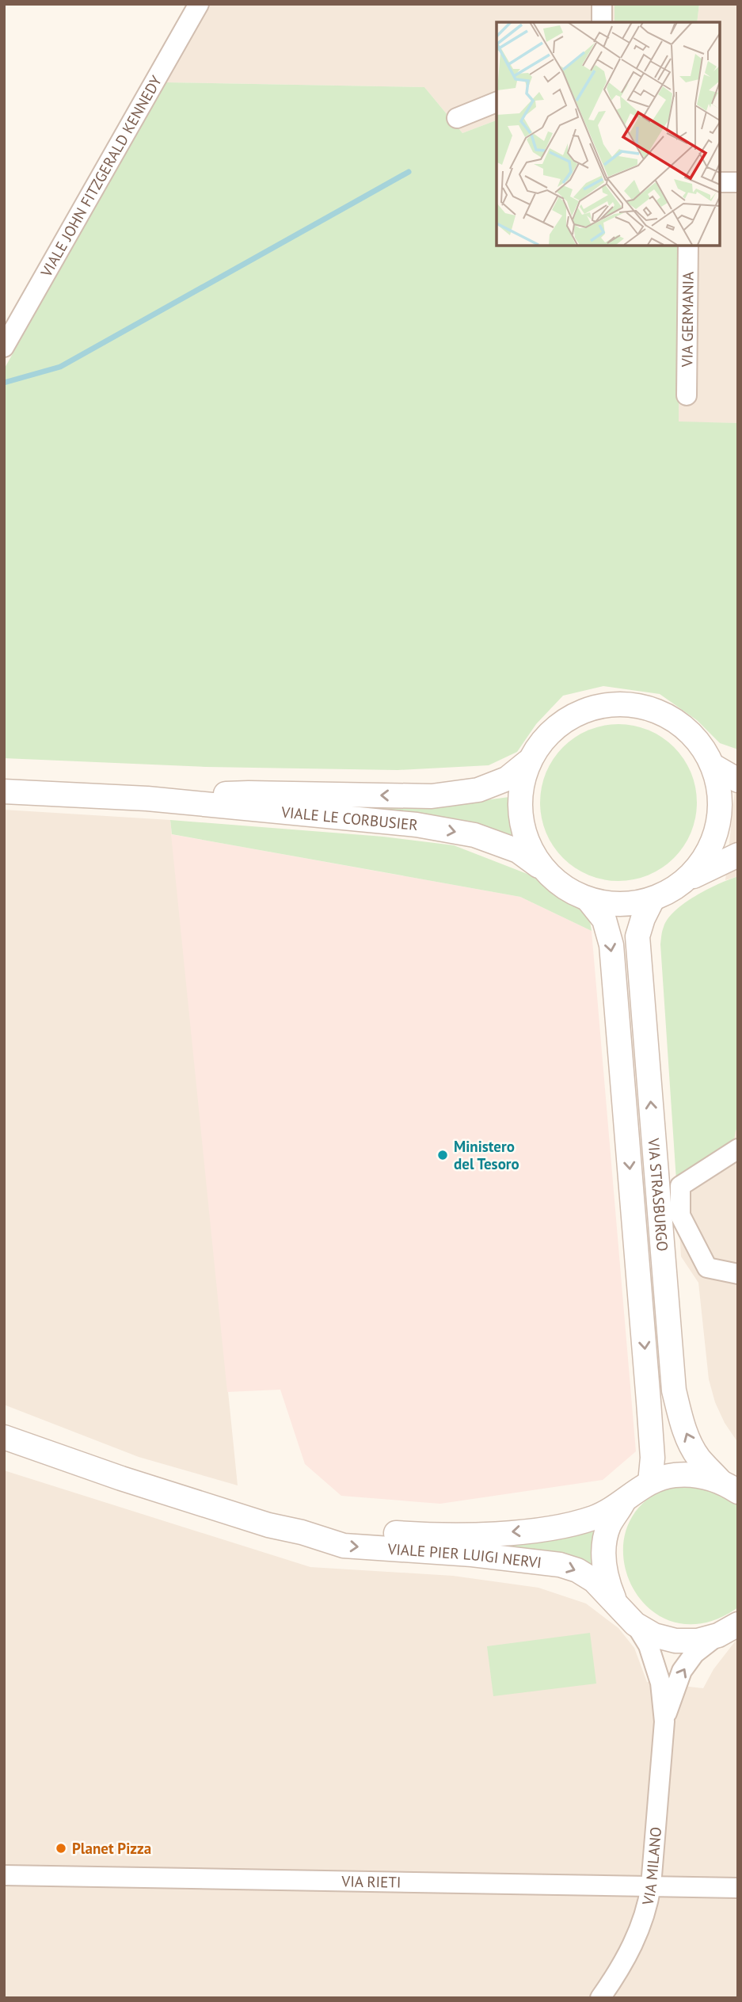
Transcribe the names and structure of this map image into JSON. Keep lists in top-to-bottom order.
{
  "streets": {
    "street": [
      "VIALE JOHN FITZGERALD KENNEDY",
      "VIA GERMANIA",
      "VIALE LE CORBUSIER",
      "VIA STRASBURGO",
      "VIALE PIER LUIGI NERVI",
      "VIA MILANO",
      "VIA RIETI"
    ]
  },
  "crossings": [
    ["VIALE LE CORBUSIER", "VIA STRASBURGO"],
    ["VIA STRASBURGO", "VIALE PIER LUIGI NERVI"],
    ["VIALE PIER LUIGI NERVI", "VIA MILANO"],
    ["VIA MILANO", "VIA RIETI"]
  ],
  "places": ["Ministero del Tesoro", "Planet Pizza"]
}
